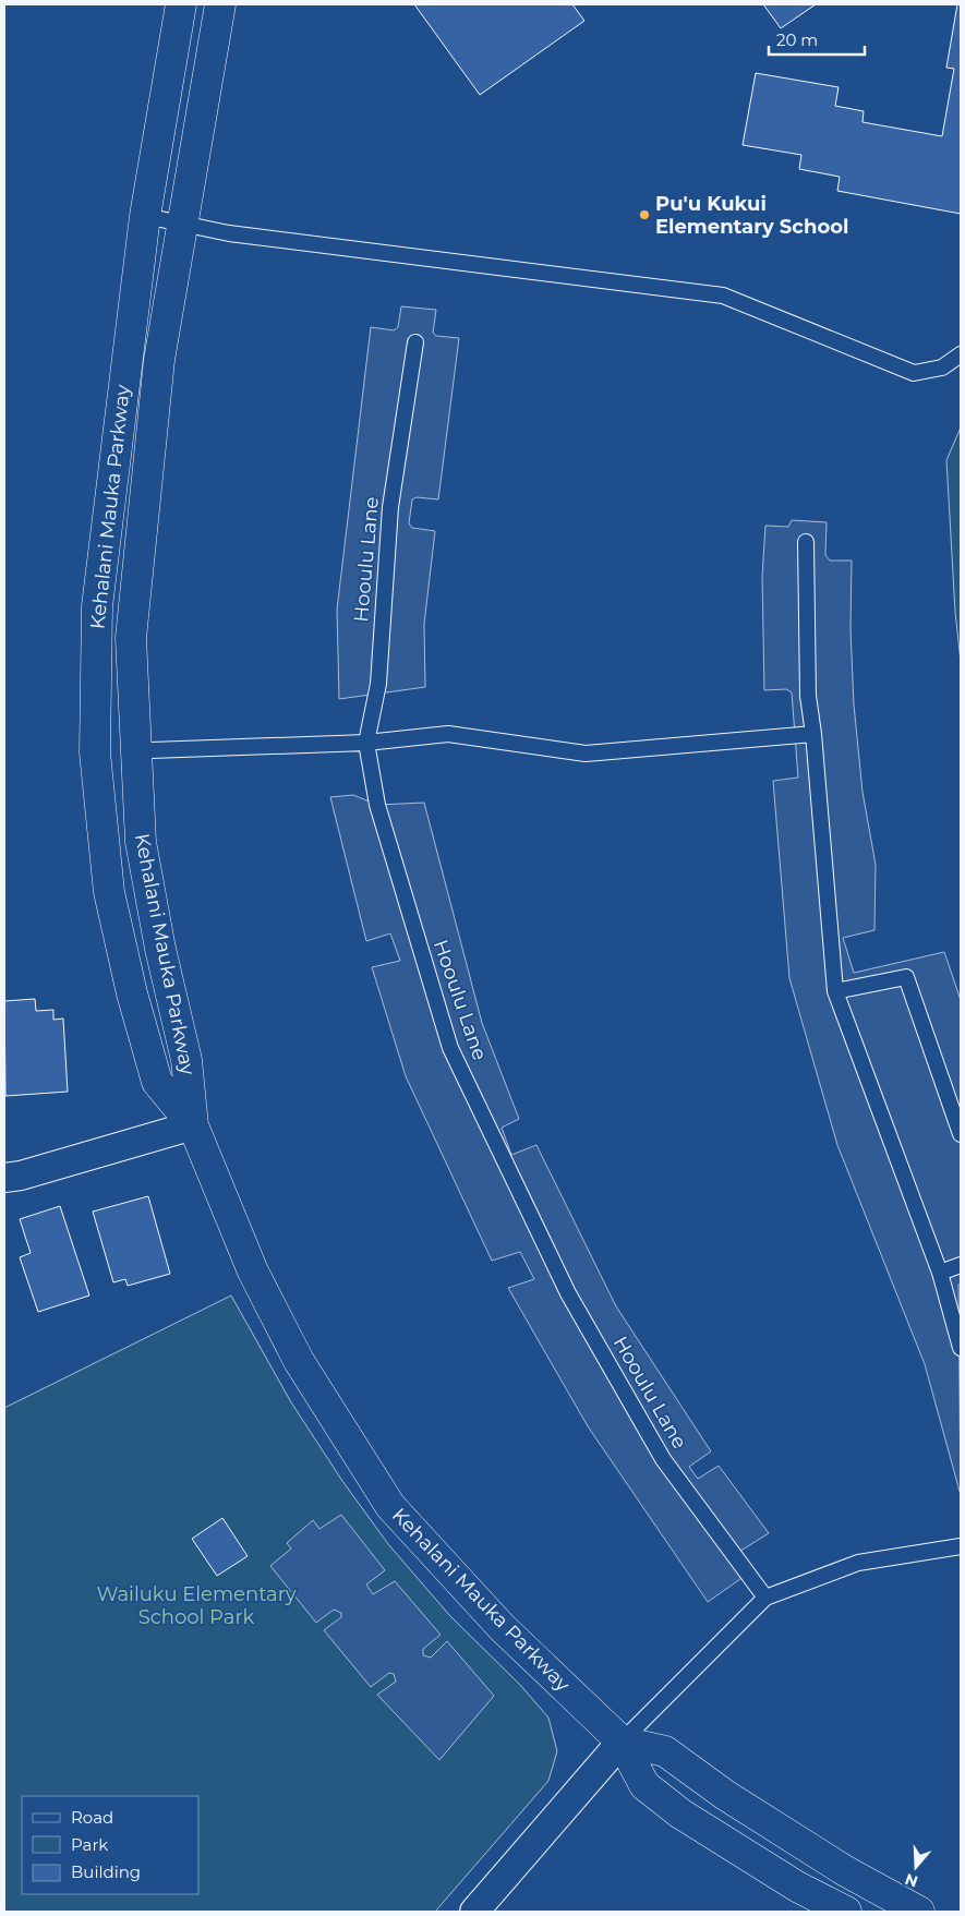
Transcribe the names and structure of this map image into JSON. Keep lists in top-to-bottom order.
{
  "streets": {
    "street": ["Kehalani Mauka Parkway"],
    "lane": ["Hooulu Lane"]
  },
  "parks": ["Wailuku Elementary School Park"],
  "places": ["Pu'u Kukui Elementary School"],
  "legend": ["Road", "Park", "Building"],
  "scale_bar": "20 m",
  "north": "bottom"
}
